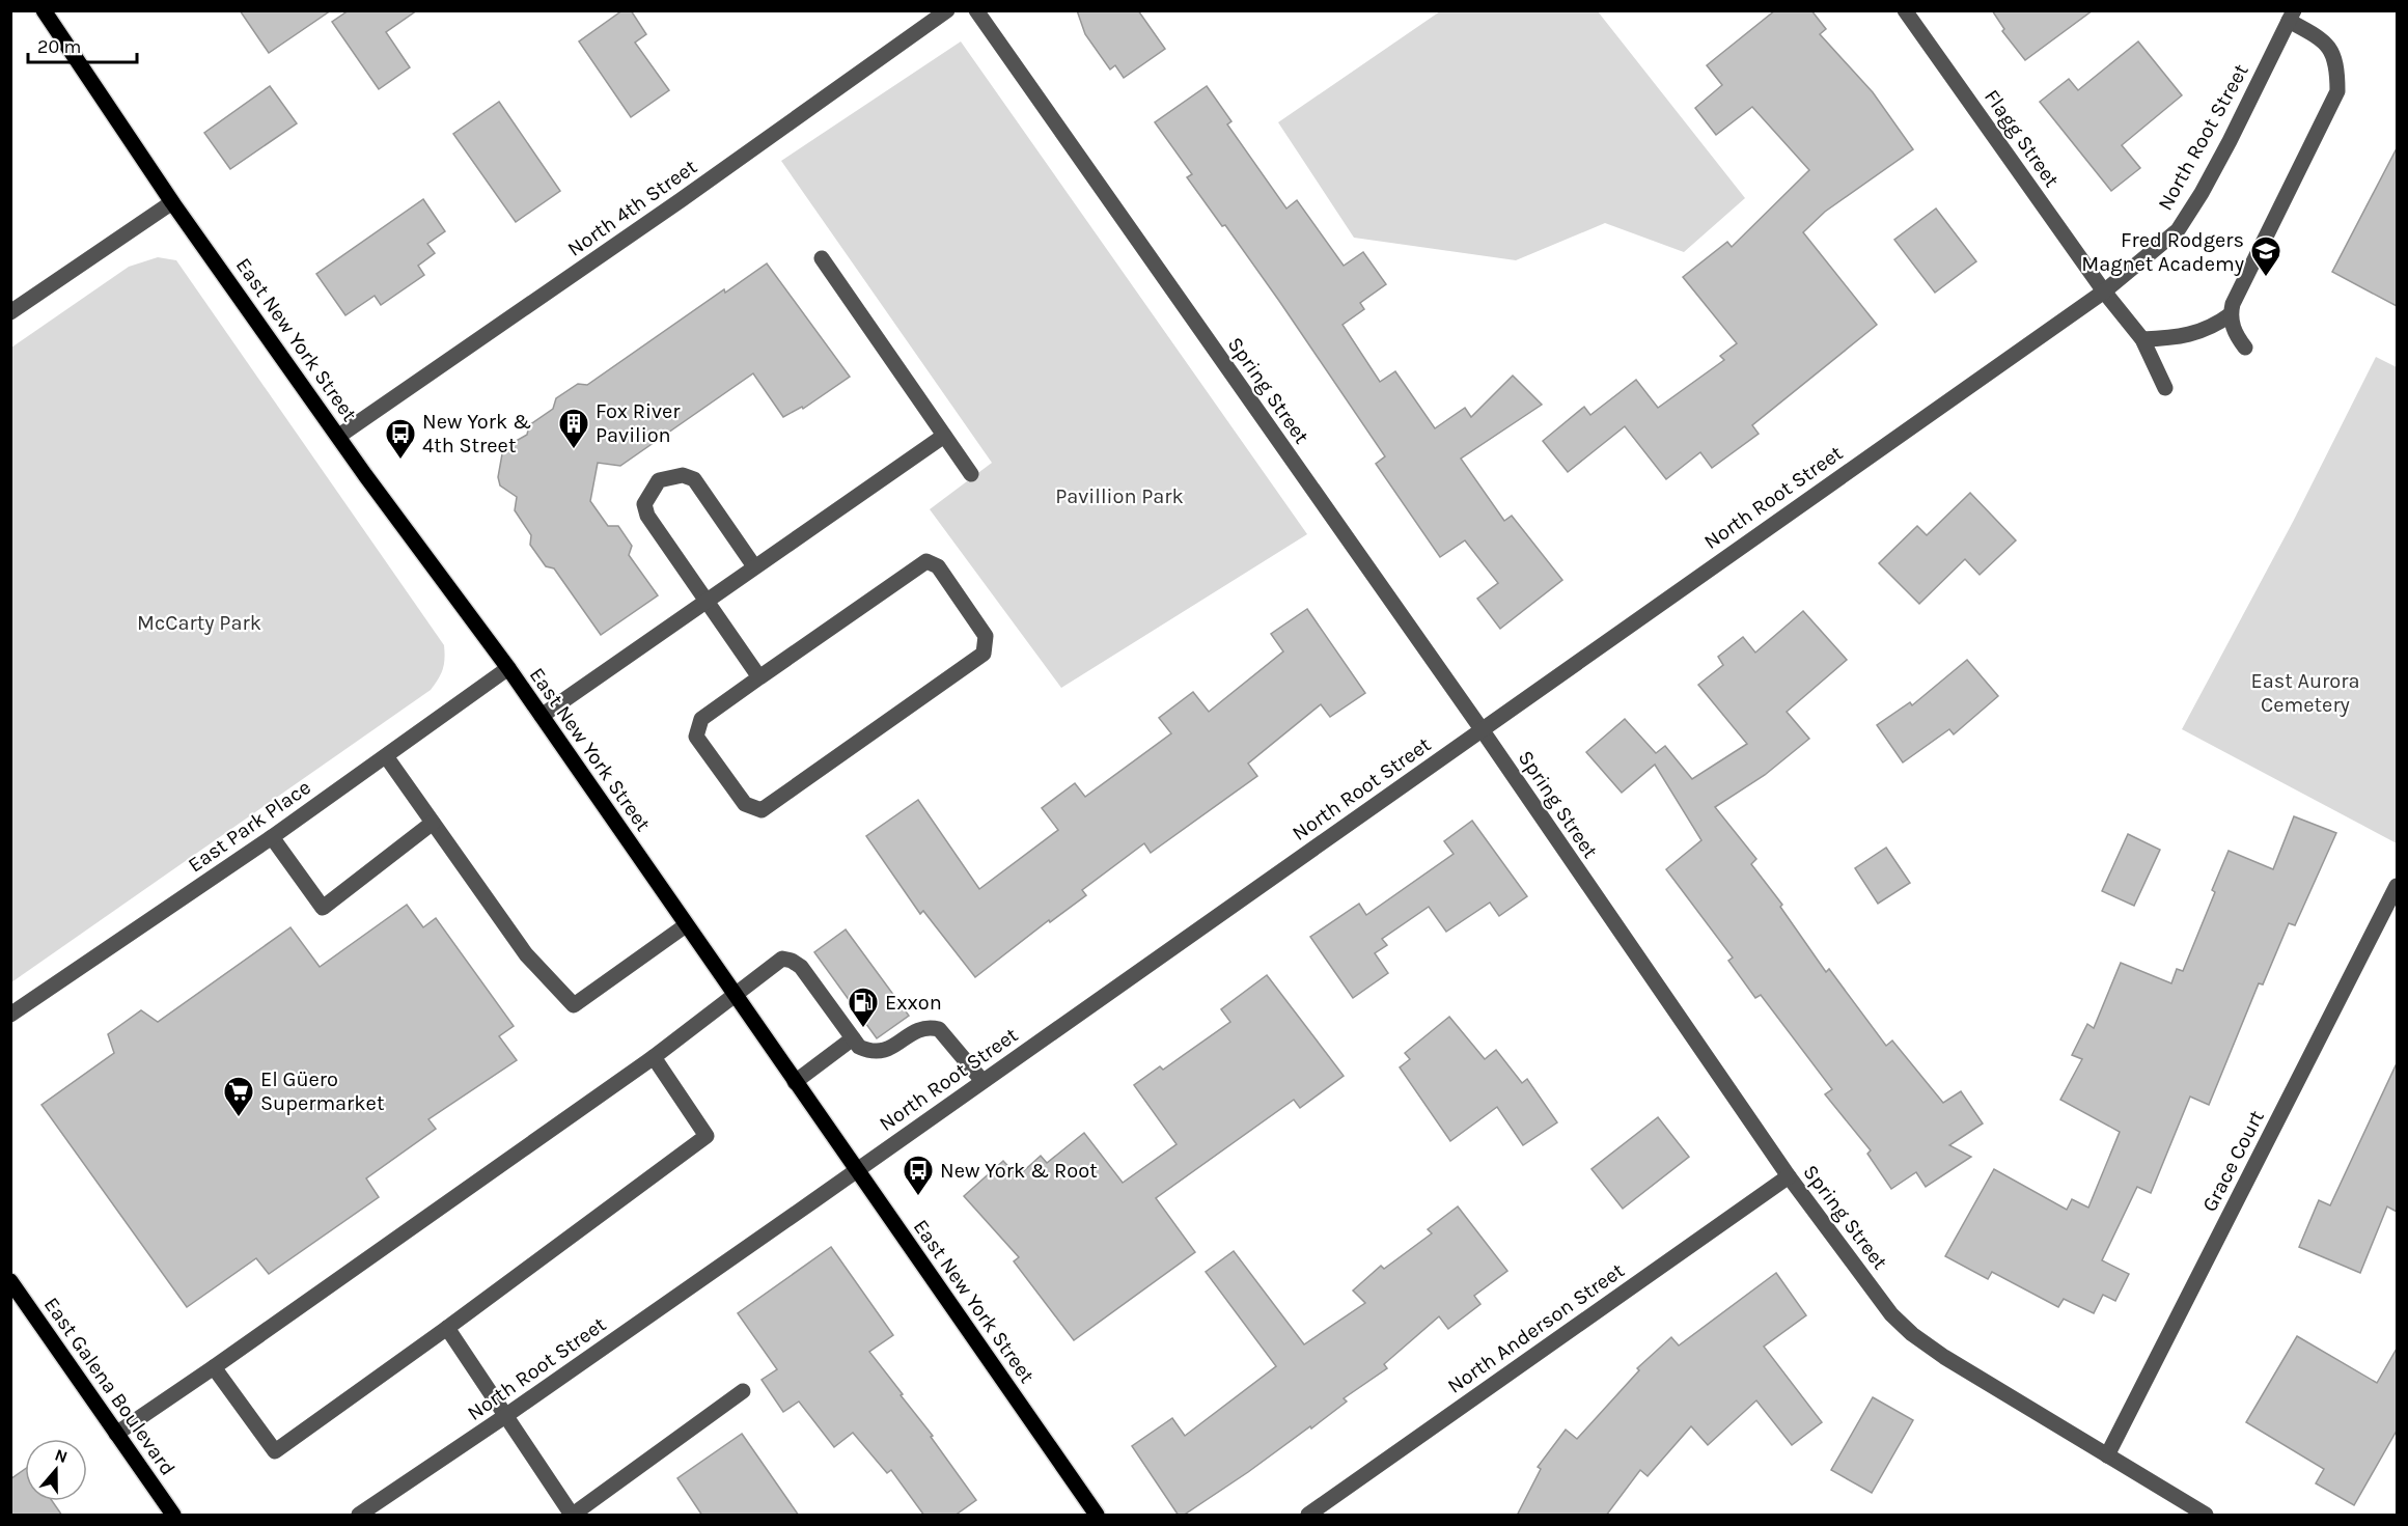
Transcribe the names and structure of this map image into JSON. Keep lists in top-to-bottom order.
{
  "streets": {
    "main road": ["East New York Street", "East Galena Boulevard"],
    "street": [
      "North Root Street",
      "Flagg Street",
      "North 4th Street",
      "Spring Street",
      "East Park Place",
      "Grace Court",
      "North Anderson Street"
    ]
  },
  "crossings": [
    ["North Root Street", "Flagg Street"],
    ["North Root Street", "East New York Street"],
    ["North Root Street", "Spring Street"],
    ["North 4th Street", "East New York Street"],
    ["East New York Street", "East Park Place"],
    ["Spring Street", "Grace Court"],
    ["Spring Street", "North Anderson Street"]
  ],
  "parks": ["Pavillion Park", "McCarty Park", "East Aurora Cemetery"],
  "places": {
    "school or university": ["Fred Rodgers Magnet Academy"],
    "building": ["Fox River Pavilion"],
    "bus stop": ["New York & 4th Street", "New York & Root"],
    "fuel station": ["Exxon"],
    "supermarket": ["El Güero Supermarket"]
  },
  "scale_bar": "20 m",
  "north": "top"
}
